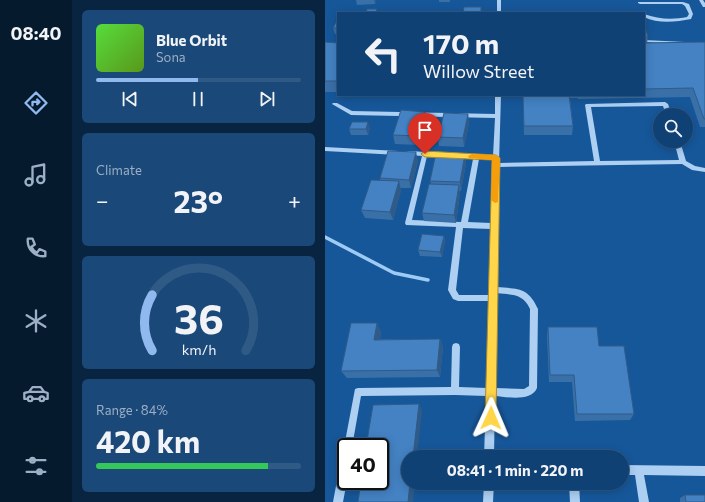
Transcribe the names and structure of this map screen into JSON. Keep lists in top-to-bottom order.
{
  "page": {
    "tabs": "08:40",
    "turn": ["170 m", "Willow Street"],
    "song": ["Blue Orbit", "Sona"],
    "tile": [
      "Climate",
      ["Range · 84%", "420 km"]
    ],
    "heat": ["−", "23°", "+"],
    "limit": "40",
    "trip": "08:41 · 1 min · 220 m",
    "gauge": ["36", "km/h"]
  }
}
